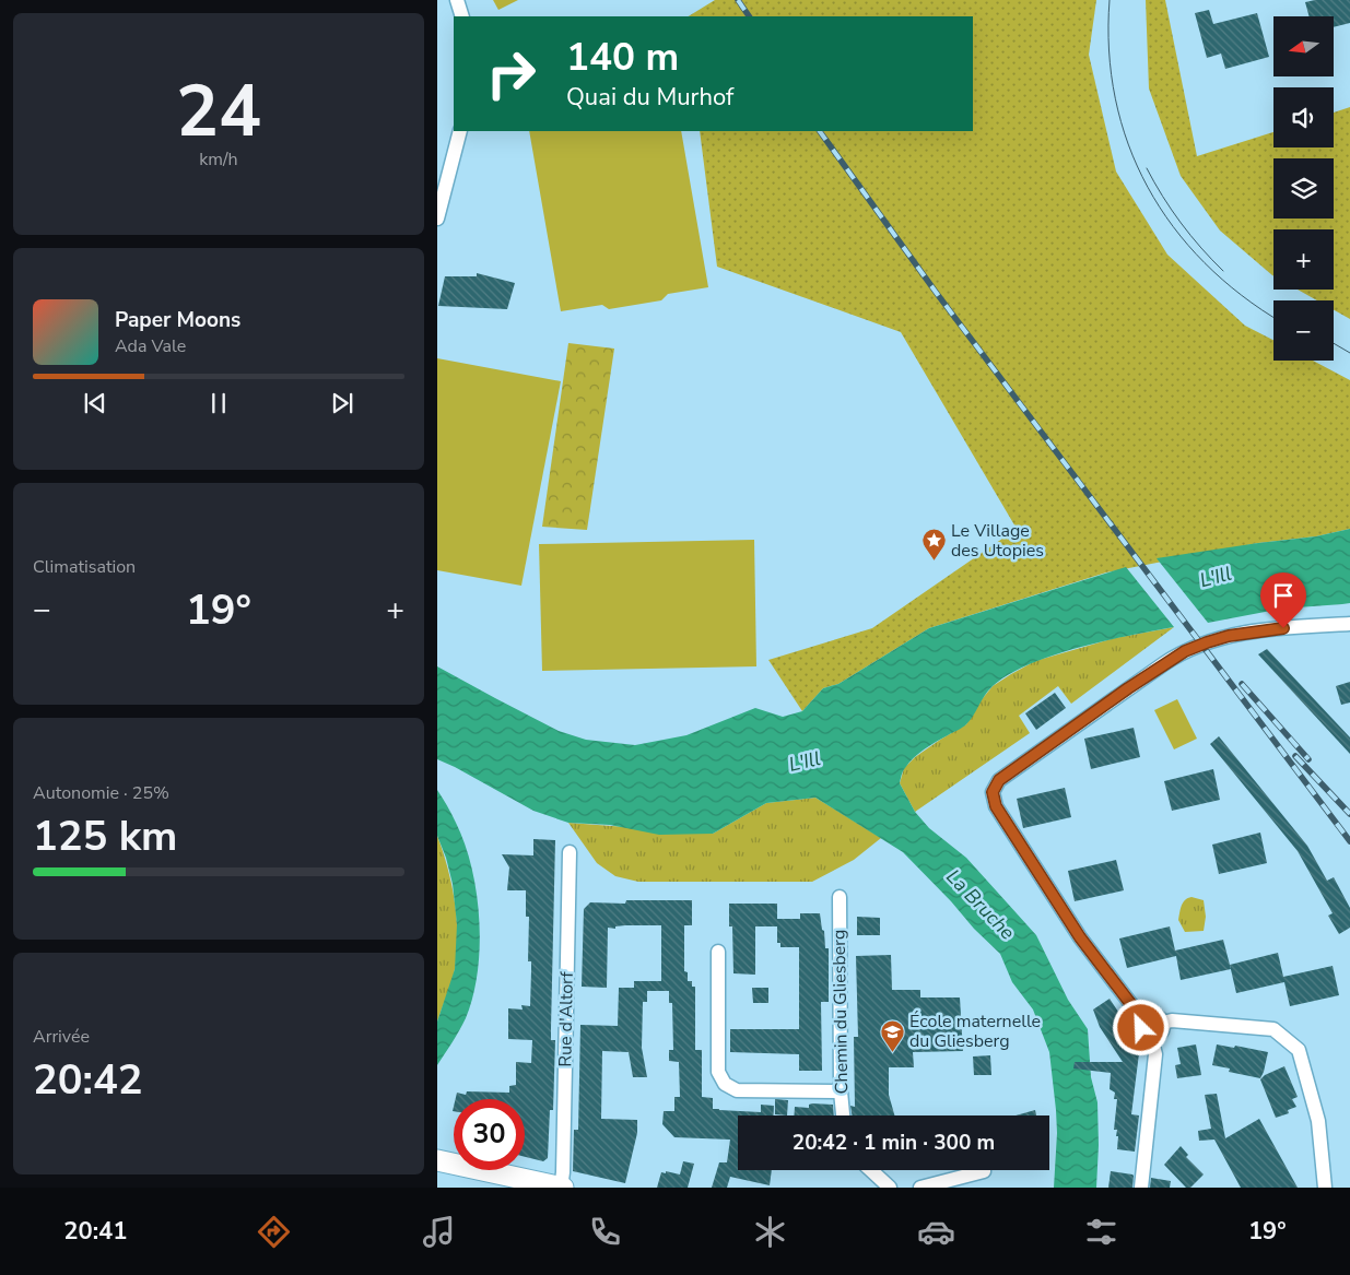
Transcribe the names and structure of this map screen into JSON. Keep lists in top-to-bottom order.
{
  "streets": {
    "street": ["Chemin du Gliesberg", "Rue d'Altorf"]
  },
  "water": ["L'Ill", "La Bruche"],
  "places": {
    "place": ["Le Village des Utopies"],
    "school or university": ["École maternelle du Gliesberg"]
  },
  "north": "left",
  "page": {
    "tile": [
      ["24", "km/h"],
      "Climatisation",
      ["Autonomie · 25%", "125 km"],
      ["Arrivée", "20:42"]
    ],
    "map_buttons": ["+", "−"],
    "turn": ["140 m", "Quai du Murhof"],
    "song": ["Paper Moons", "Ada Vale"],
    "heat": ["−", "19°", "+"],
    "limit": "30",
    "trip": "20:42 · 1 min · 300 m",
    "tabs": ["20:41", "19°"]
  }
}
